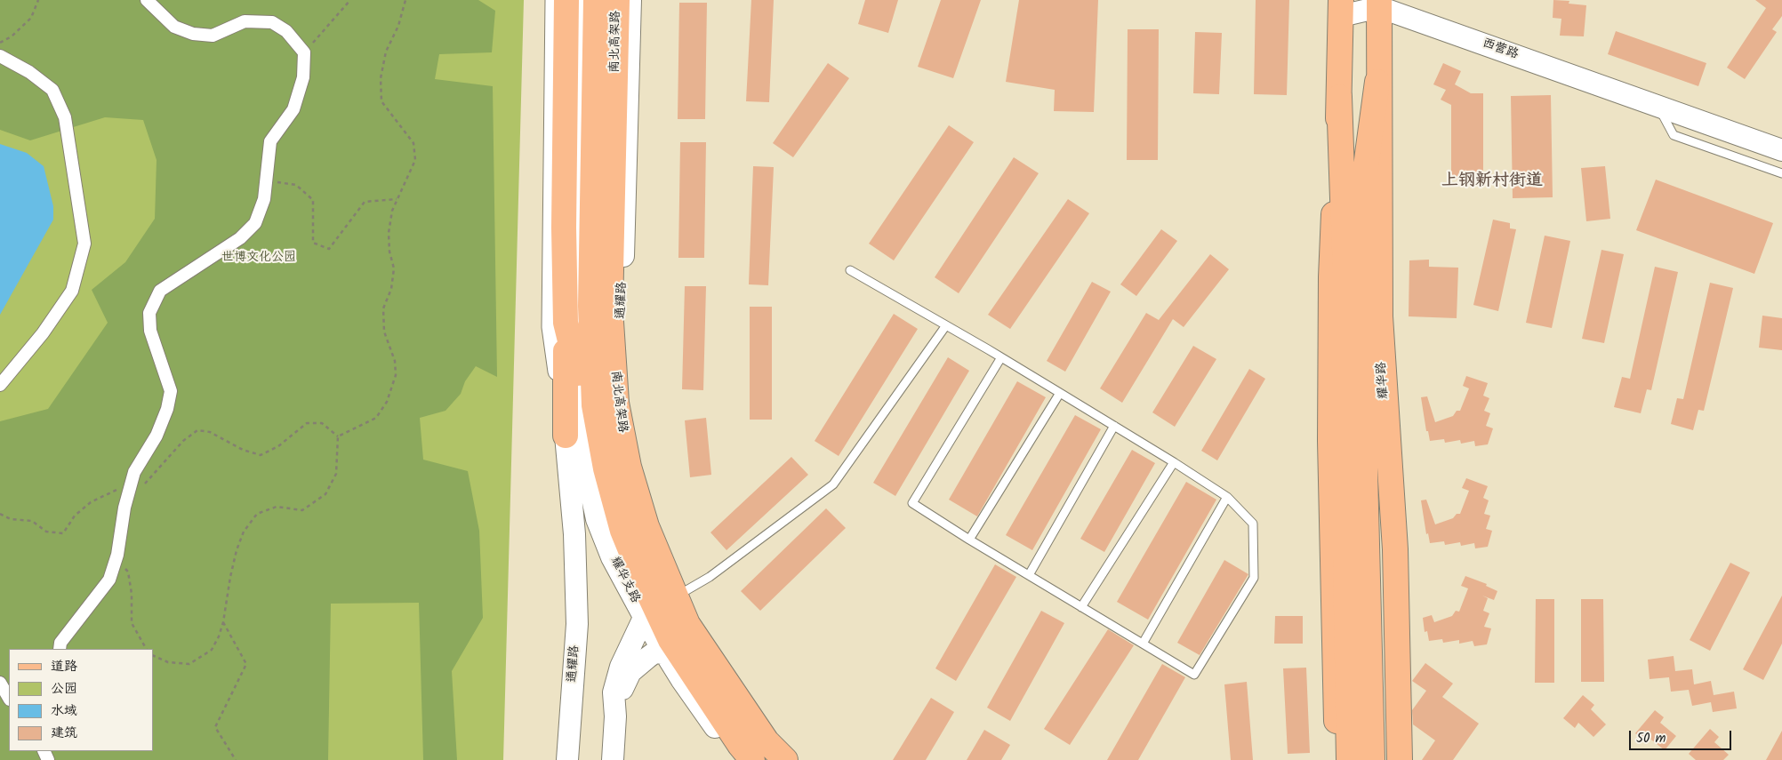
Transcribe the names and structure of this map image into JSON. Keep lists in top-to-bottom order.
{
  "streets": {
    "main road": ["南北高架路", "耀华路"],
    "street": ["西营路", "通耀路", "耀华支路"]
  },
  "crossings": [
    ["西营路", "耀华路"]
  ],
  "districts": ["上钢新村街道"],
  "parks": ["世博文化公园"],
  "legend": [
    "道路",
    "公园",
    "水域",
    "建筑"
  ],
  "scale_bar": "50 m"
}
